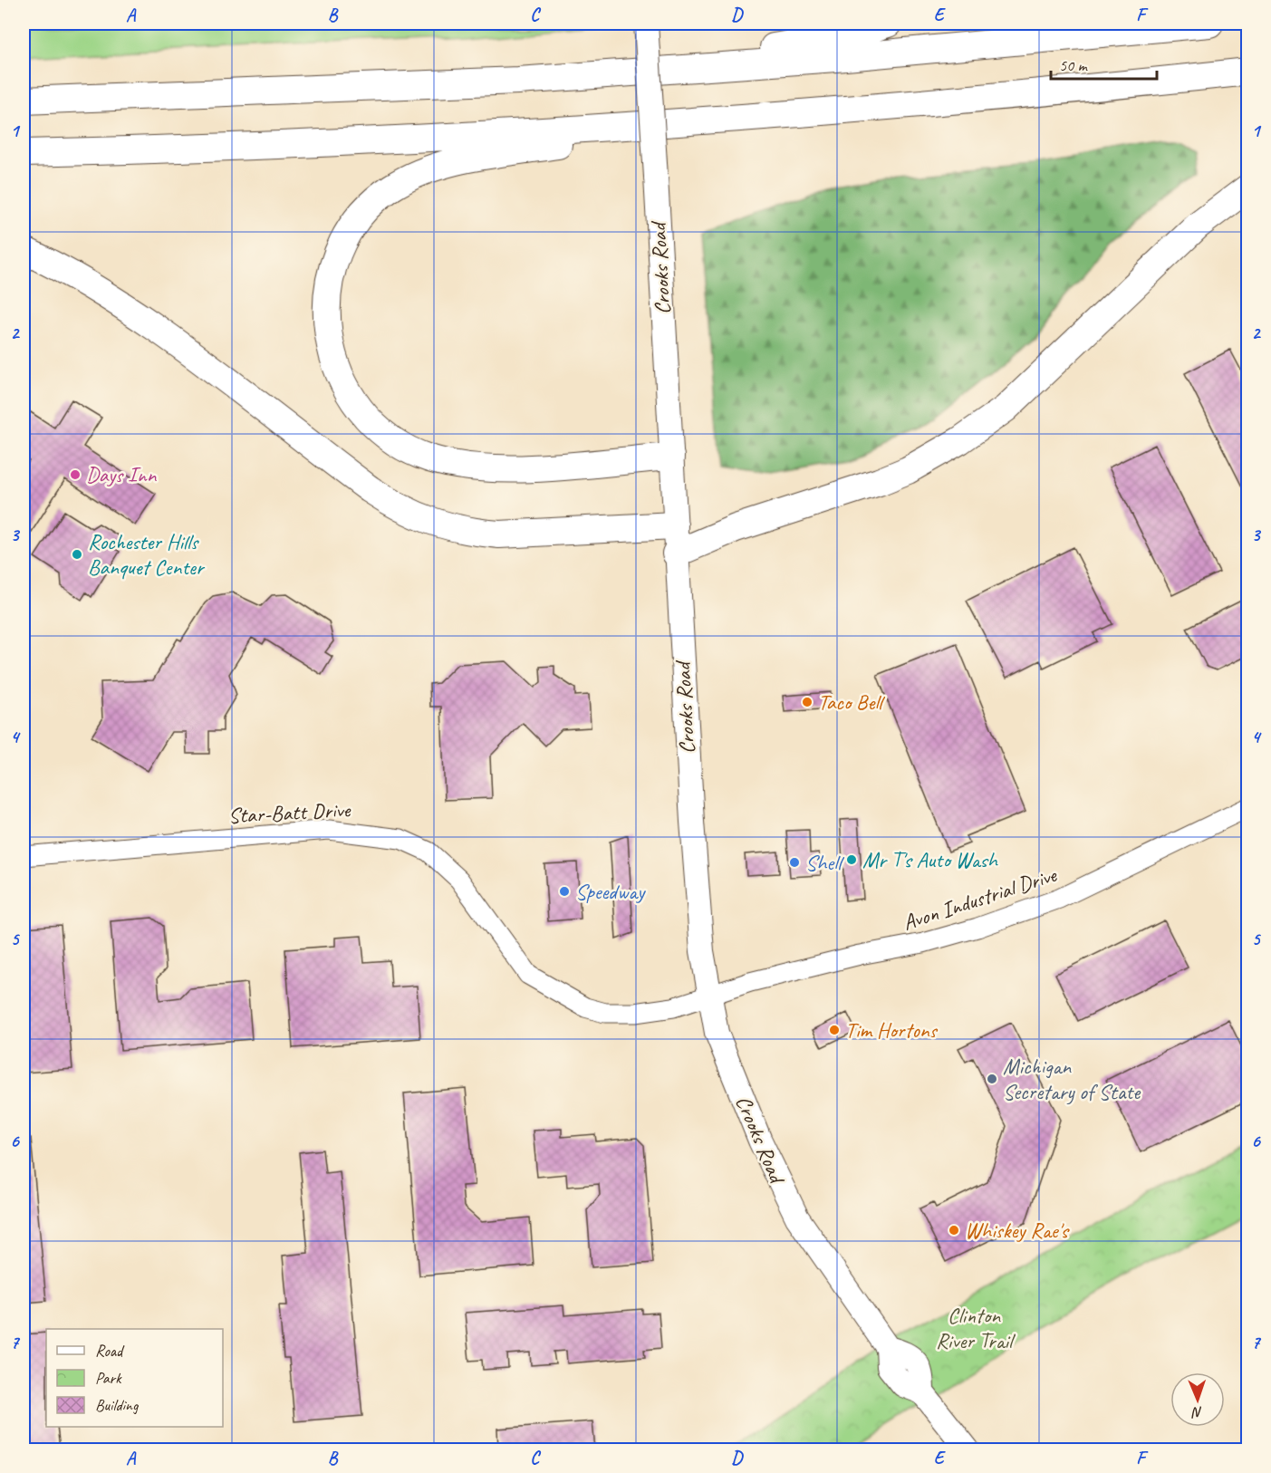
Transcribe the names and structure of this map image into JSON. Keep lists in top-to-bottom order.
{
  "streets": {
    "main road": ["Crooks Road"],
    "street": ["Star-Batt Drive", "Avon Industrial Drive"]
  },
  "crossings": [
    ["Crooks Road", "Star-Batt Drive"],
    ["Crooks Road", "Avon Industrial Drive"],
    ["Star-Batt Drive", "Avon Industrial Drive"]
  ],
  "parks": ["Clinton River Trail"],
  "places": [
    "Days Inn",
    "Rochester Hills Banquet Center",
    "Taco Bell",
    "Mr T's Auto Wash",
    "Shell",
    "Speedway",
    "Tim Hortons",
    "Michigan Secretary of State",
    "Whiskey Rae's"
  ],
  "legend": ["Road", "Park", "Building"],
  "scale_bar": "50 m",
  "north": "bottom",
  "grid": {
    "columns": [
      "A",
      "B",
      "C",
      "D",
      "E",
      "F"
    ],
    "rows": [
      "1",
      "2",
      "3",
      "4",
      "5",
      "6",
      "7"
    ]
  }
}
